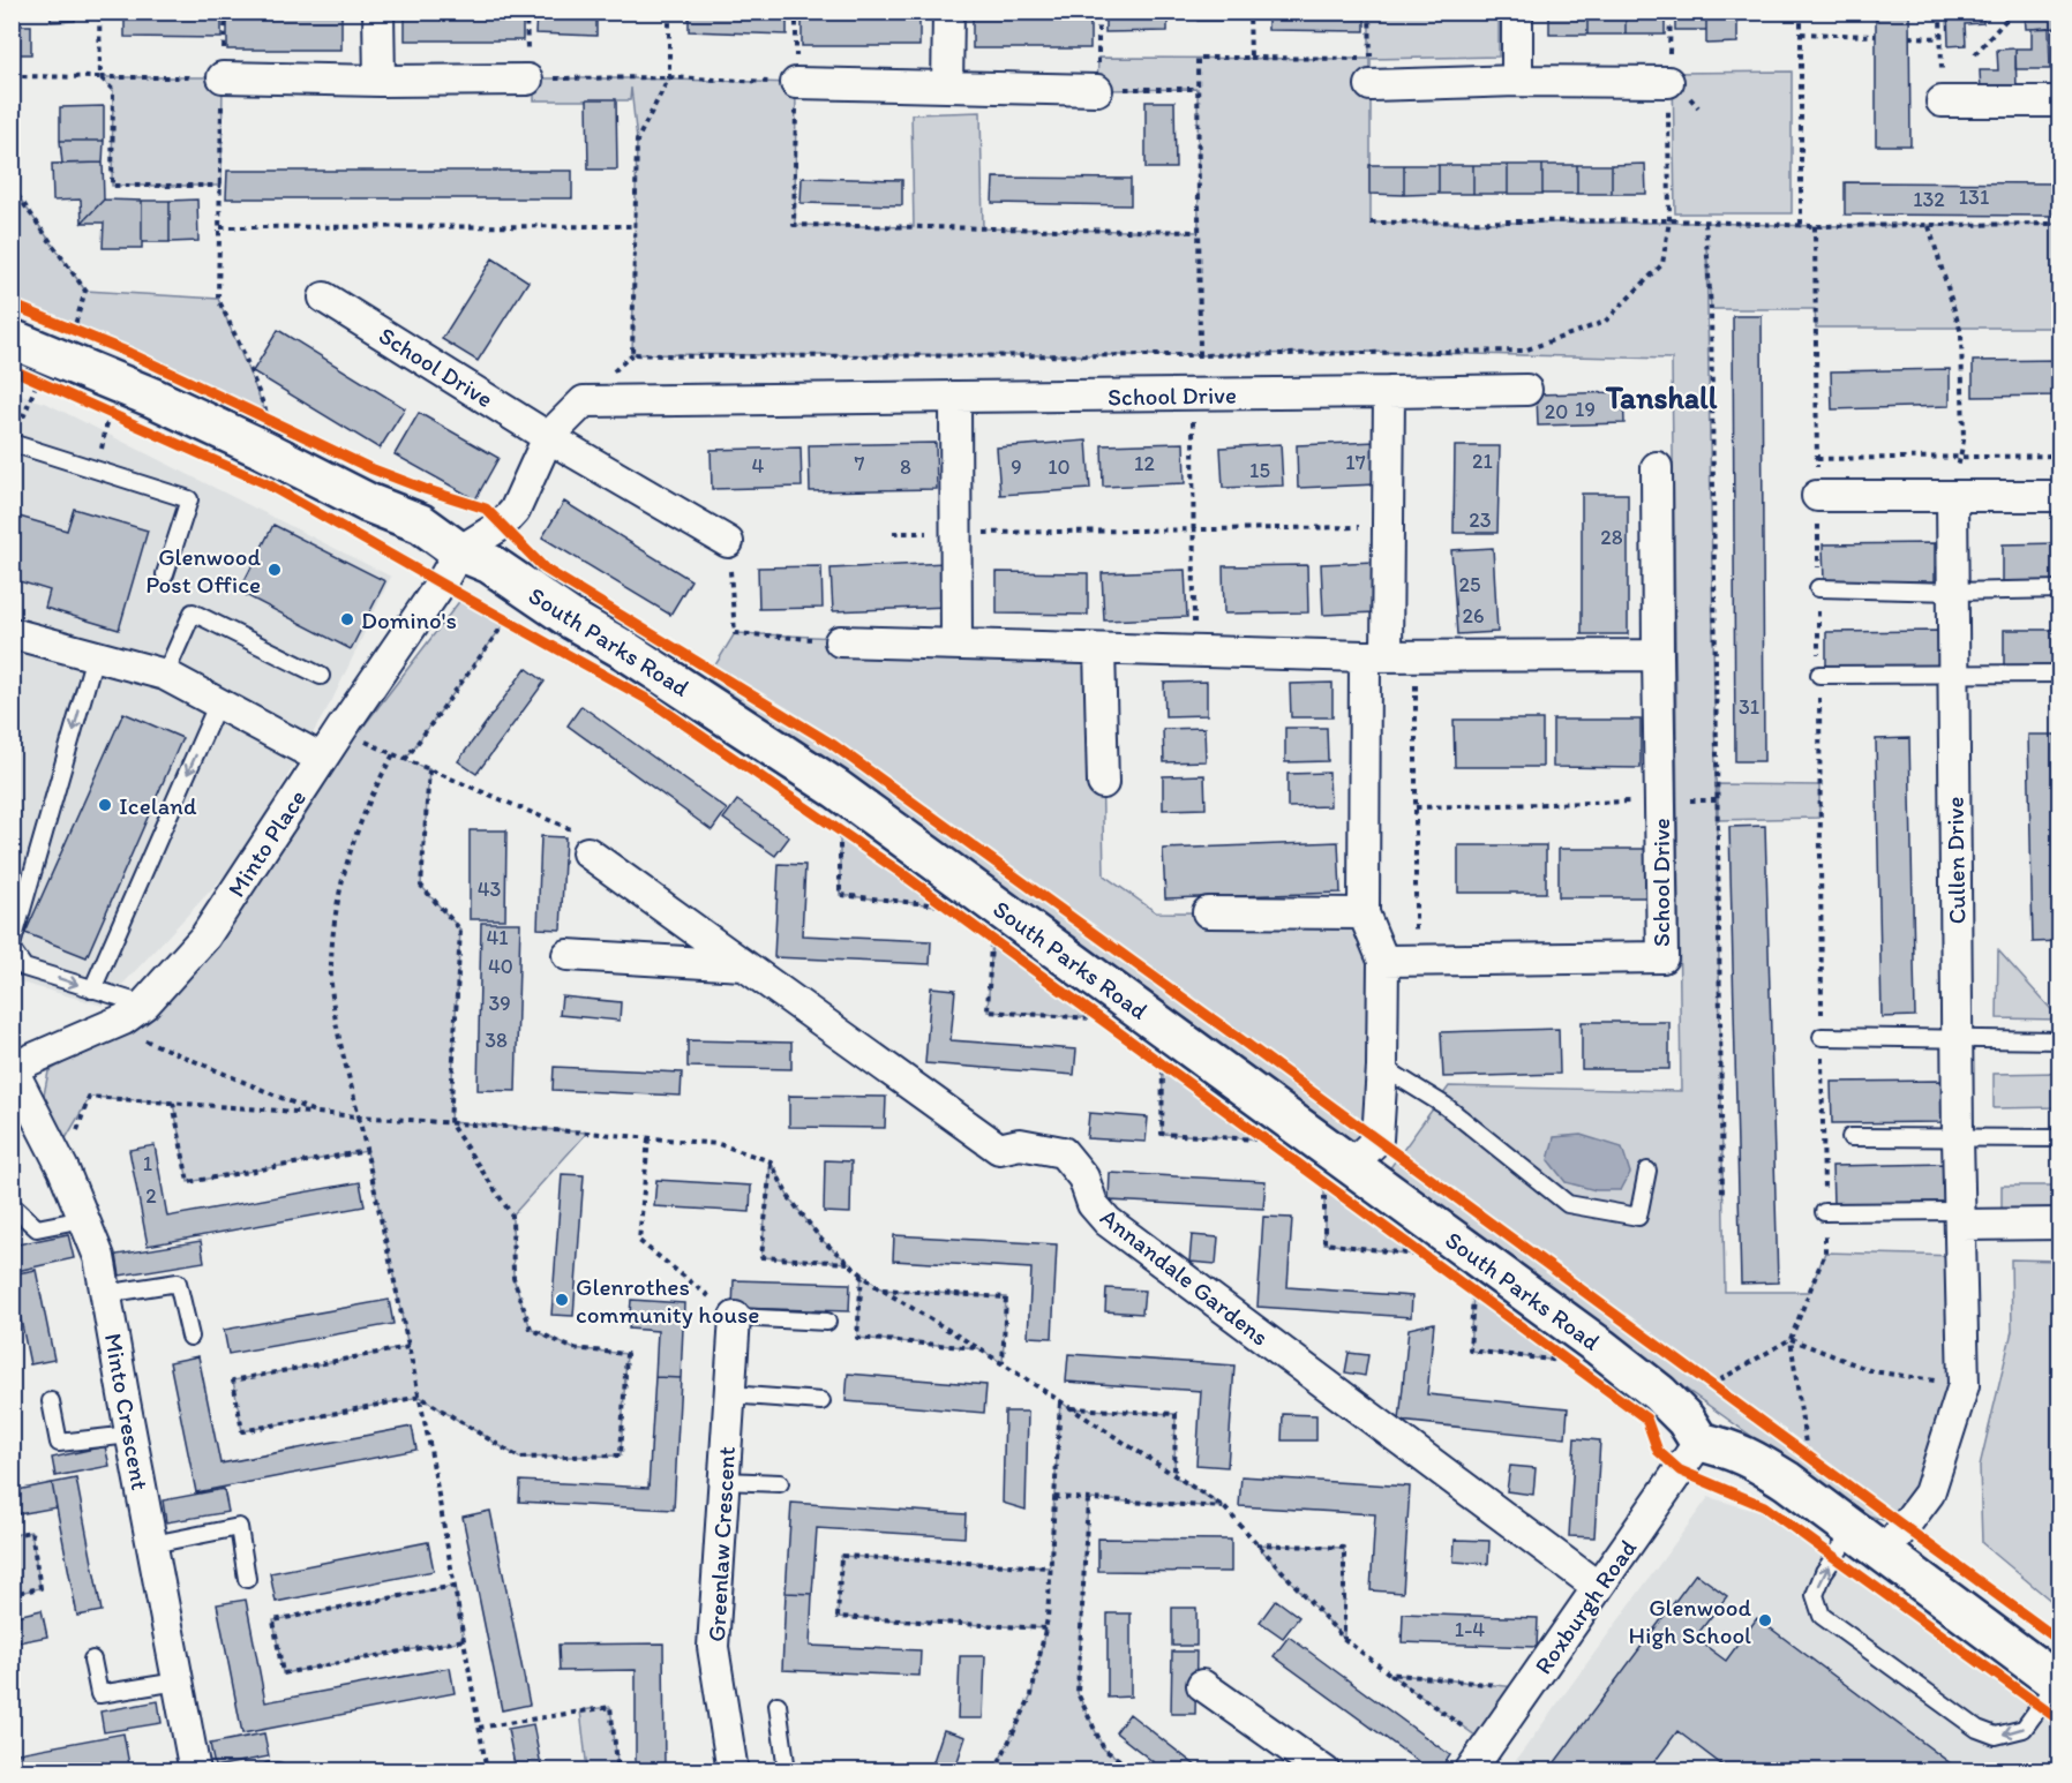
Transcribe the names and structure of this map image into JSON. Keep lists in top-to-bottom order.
{
  "streets": {
    "street": [
      "School Drive",
      "South Parks Road",
      "Minto Place",
      "Cullen Drive",
      "Annandale Gardens",
      "Minto Crescent",
      "Greenlaw Crescent",
      "Roxburgh Road"
    ]
  },
  "crossings": [
    ["School Drive", "South Parks Road"],
    ["School Drive", "Minto Place"],
    ["South Parks Road", "Minto Place"],
    ["South Parks Road", "Roxburgh Road"],
    ["Minto Place", "Minto Crescent"],
    ["Annandale Gardens", "Roxburgh Road"]
  ],
  "districts": ["Tanshall"],
  "places": [
    "Glenwood Post Office",
    "Domino's",
    "Iceland",
    "Glenrothes community house",
    "Glenwood High School"
  ],
  "house_numbers": [
    "131",
    "132",
    "19",
    "20",
    "21",
    "17",
    "7",
    "12",
    "4",
    "8",
    "9",
    "10",
    "15",
    "23",
    "28",
    "25",
    "26",
    "31",
    "43",
    "41",
    "40",
    "39",
    "38",
    "1",
    "2",
    "1-4"
  ]
}
